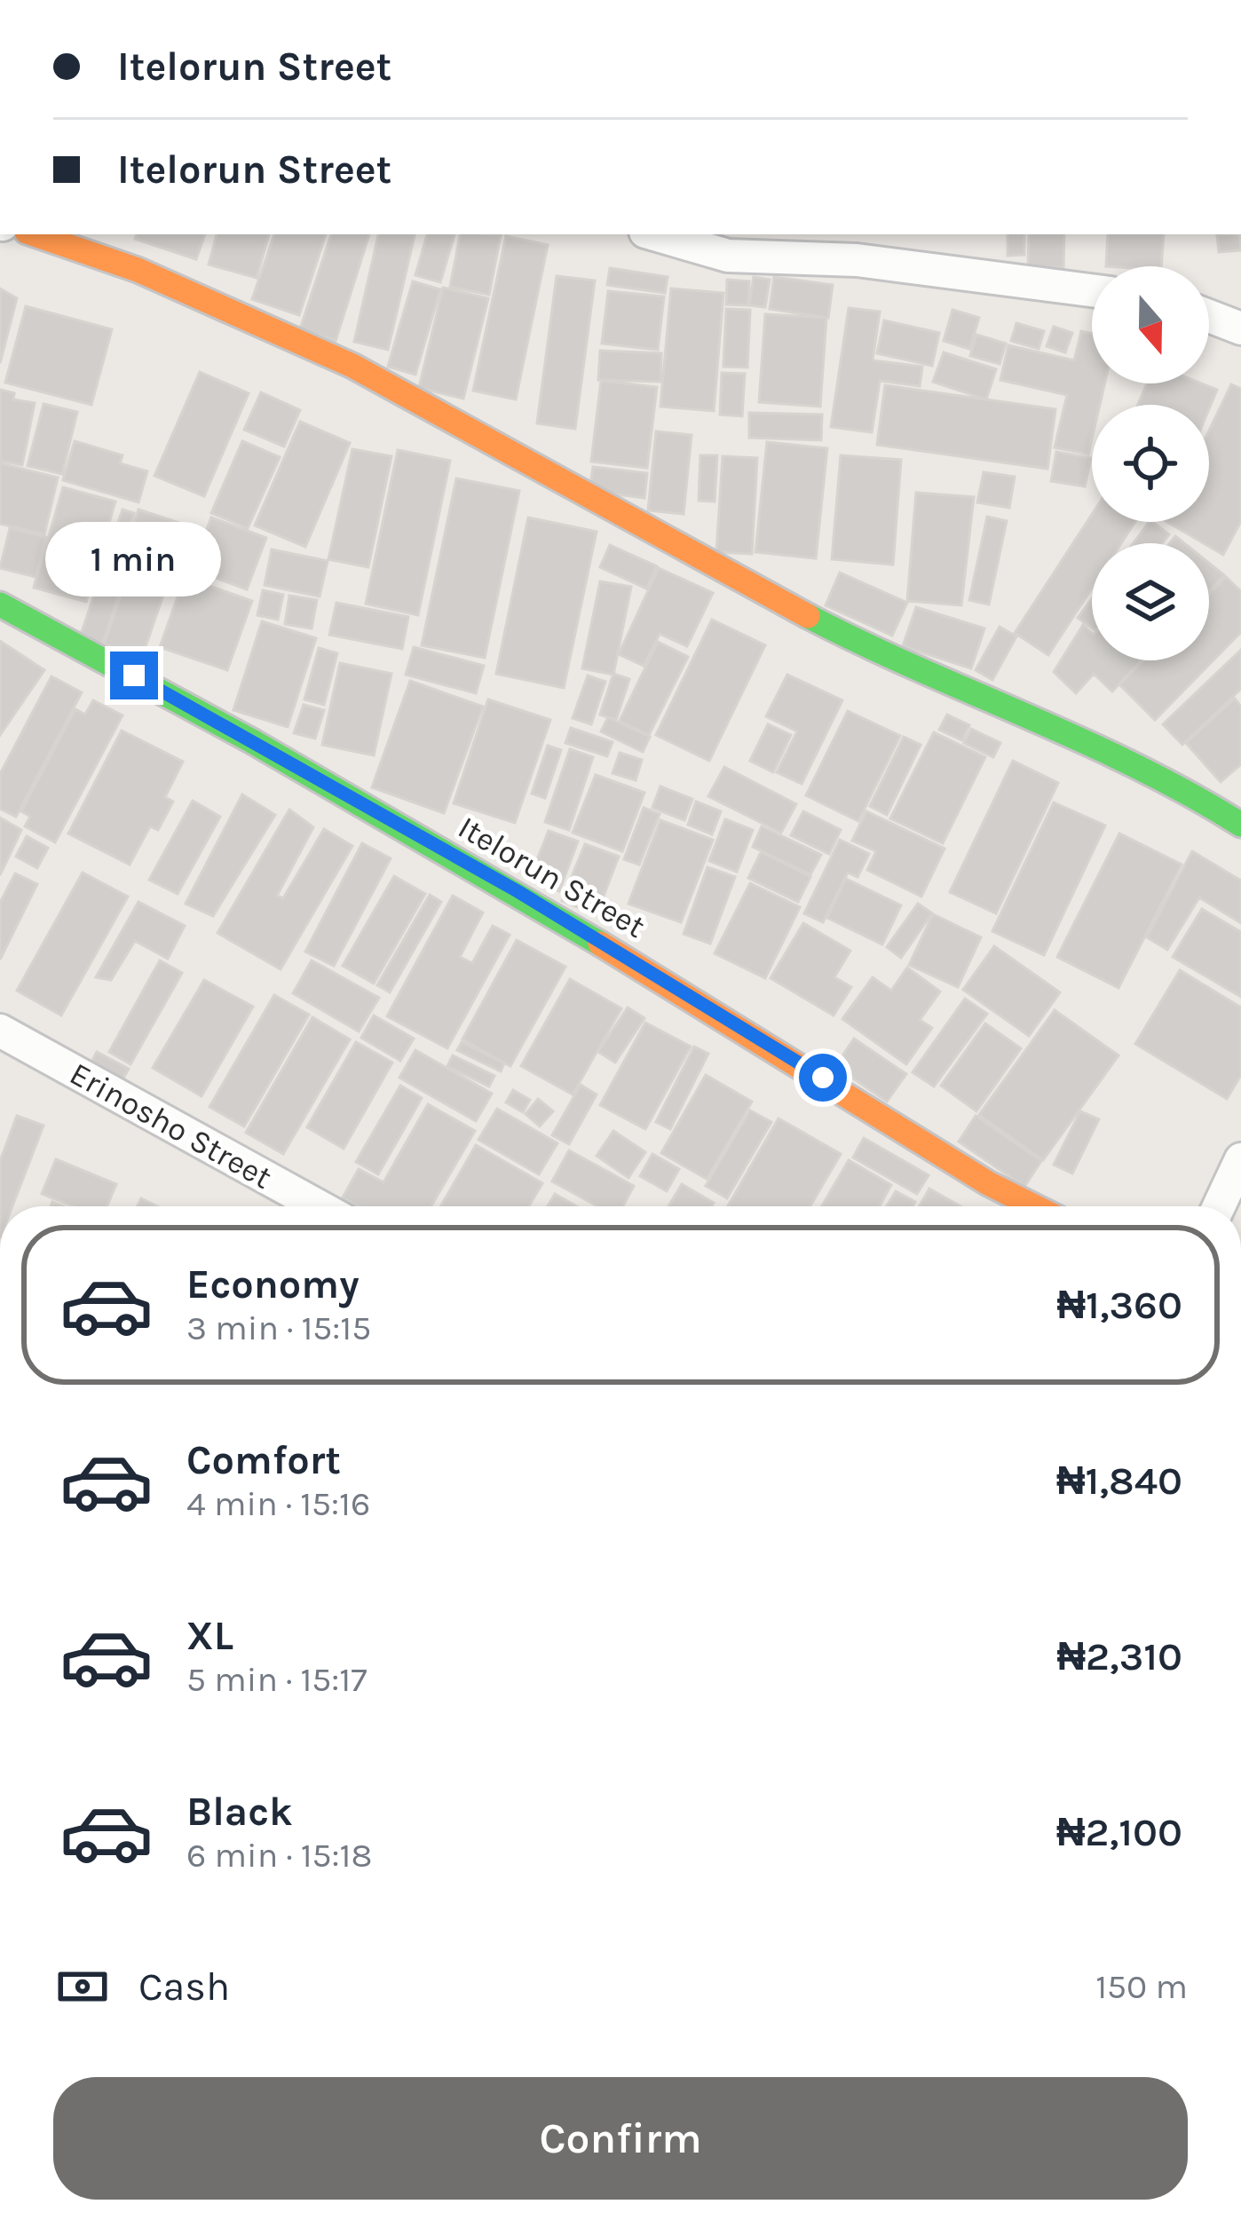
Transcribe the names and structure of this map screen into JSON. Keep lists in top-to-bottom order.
{
  "streets": {
    "street": ["Itelorun Street", "Erinosho Street"]
  },
  "north": "bottom",
  "page": {
    "banner": ["Itelorun Street", "Itelorun Street"],
    "bubble": "1 min",
    "list": [
      {
        "name": "Economy",
        "note": "3 min · 15:15",
        "value": "₦1,360"
      },
      {
        "name": "Comfort",
        "note": "4 min · 15:16",
        "value": "₦1,840"
      },
      {
        "name": "XL",
        "note": "5 min · 15:17",
        "value": "₦2,310"
      },
      {
        "name": "Black",
        "note": "6 min · 15:18",
        "value": "₦2,100"
      }
    ],
    "pay": ["Cash", "150 m"],
    "buttons": "Confirm"
  }
}
